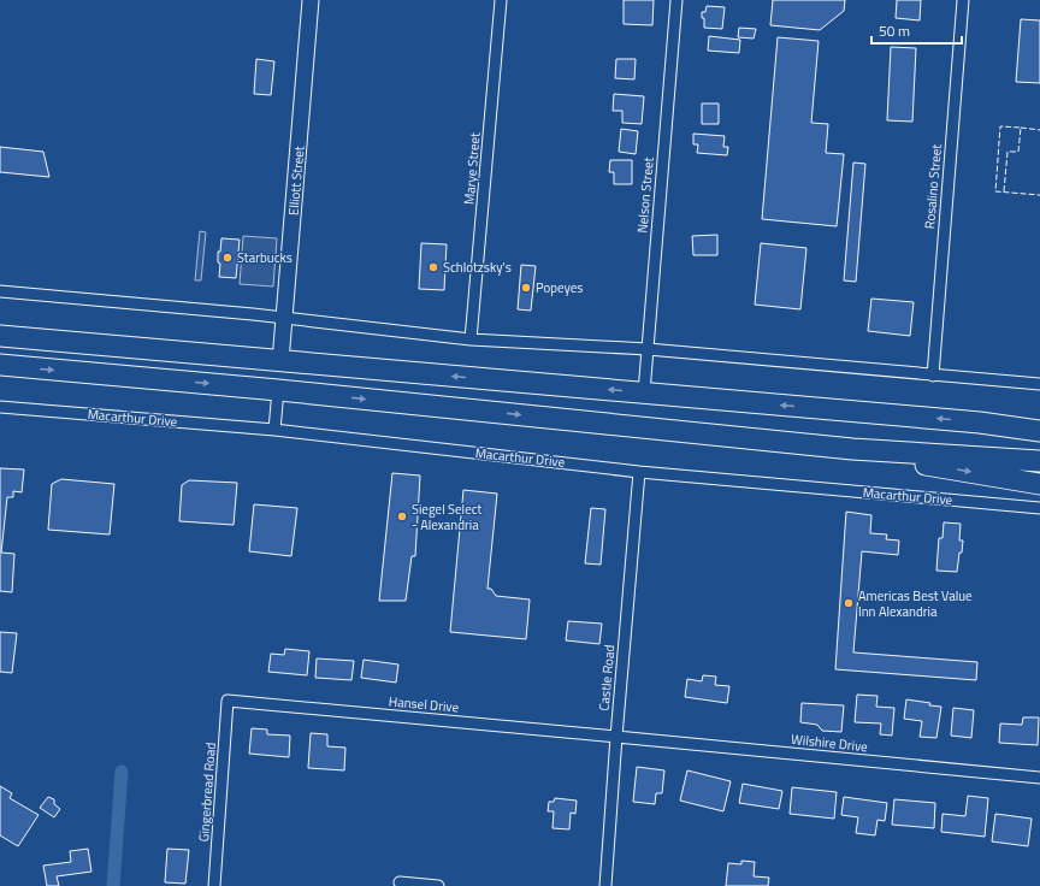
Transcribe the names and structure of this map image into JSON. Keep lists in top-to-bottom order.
{
  "streets": {
    "street": [
      "Marye Street",
      "Elliott Street",
      "Rosalino Street",
      "Nelson Street",
      "Macarthur Drive",
      "Castle Road",
      "Hansel Drive",
      "Wilshire Drive",
      "Gingerbread Road"
    ]
  },
  "crossings": [
    ["Macarthur Drive", "Castle Road"],
    ["Castle Road", "Hansel Drive"],
    ["Castle Road", "Wilshire Drive"],
    ["Hansel Drive", "Wilshire Drive"],
    ["Hansel Drive", "Gingerbread Road"]
  ],
  "places": [
    "Starbucks",
    "Schlotzsky's",
    "Popeyes",
    "Siegel Select - Alexandria",
    "Americas Best Value Inn Alexandria"
  ],
  "scale_bar": "50 m"
}
